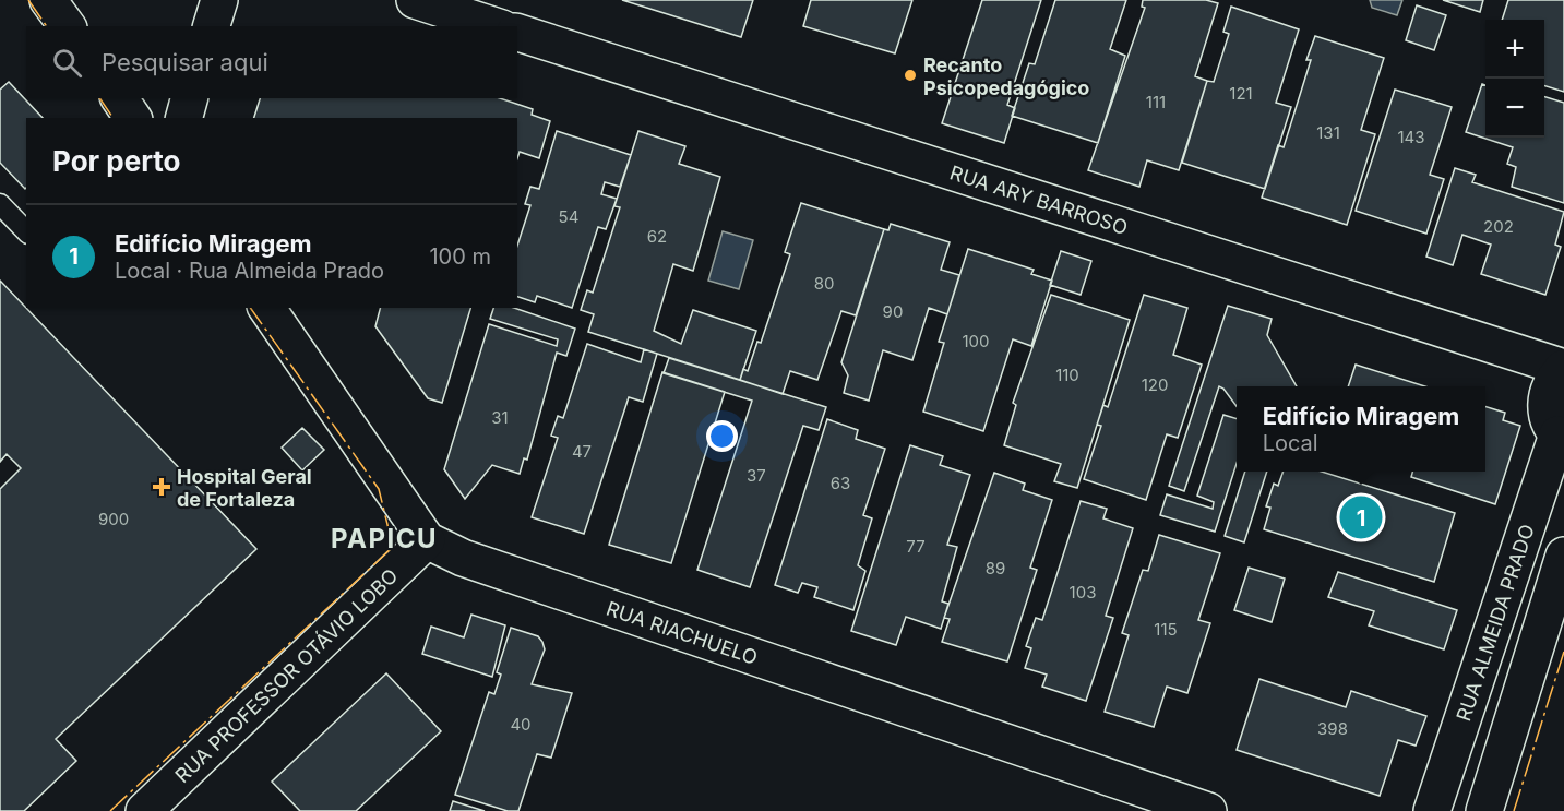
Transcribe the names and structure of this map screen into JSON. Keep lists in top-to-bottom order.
{
  "streets": {
    "street": [
      "RUA ARY BARROSO",
      "RUA ALMEIDA PRADO",
      "RUA RIACHUELO",
      "RUA PROFESSOR OTÁVIO LOBO"
    ]
  },
  "crossings": [
    ["RUA RIACHUELO", "RUA PROFESSOR OTÁVIO LOBO"]
  ],
  "districts": ["PAPICU"],
  "places": {
    "other": ["Recanto Psicopedagógico"],
    "health": ["Hospital Geral de Fortaleza"]
  },
  "house_numbers": [
    "121",
    "111",
    "131",
    "143",
    "54",
    "202",
    "62",
    "80",
    "90",
    "100",
    "110",
    "120",
    "31",
    "47",
    "37",
    "63",
    "900",
    "77",
    "89",
    "103",
    "115",
    "40",
    "398"
  ],
  "page": {
    "map_buttons": ["+", "−"],
    "search": "Pesquisar aqui",
    "heading": "Por perto",
    "list": [
      {
        "mark": "1",
        "name": "Edifício Miragem",
        "note": "Local · Rua Almeida Prado",
        "value": "100 m"
      }
    ],
    "popup": ["Edifício Miragem", "Local"],
    "pins": "1"
  }
}
